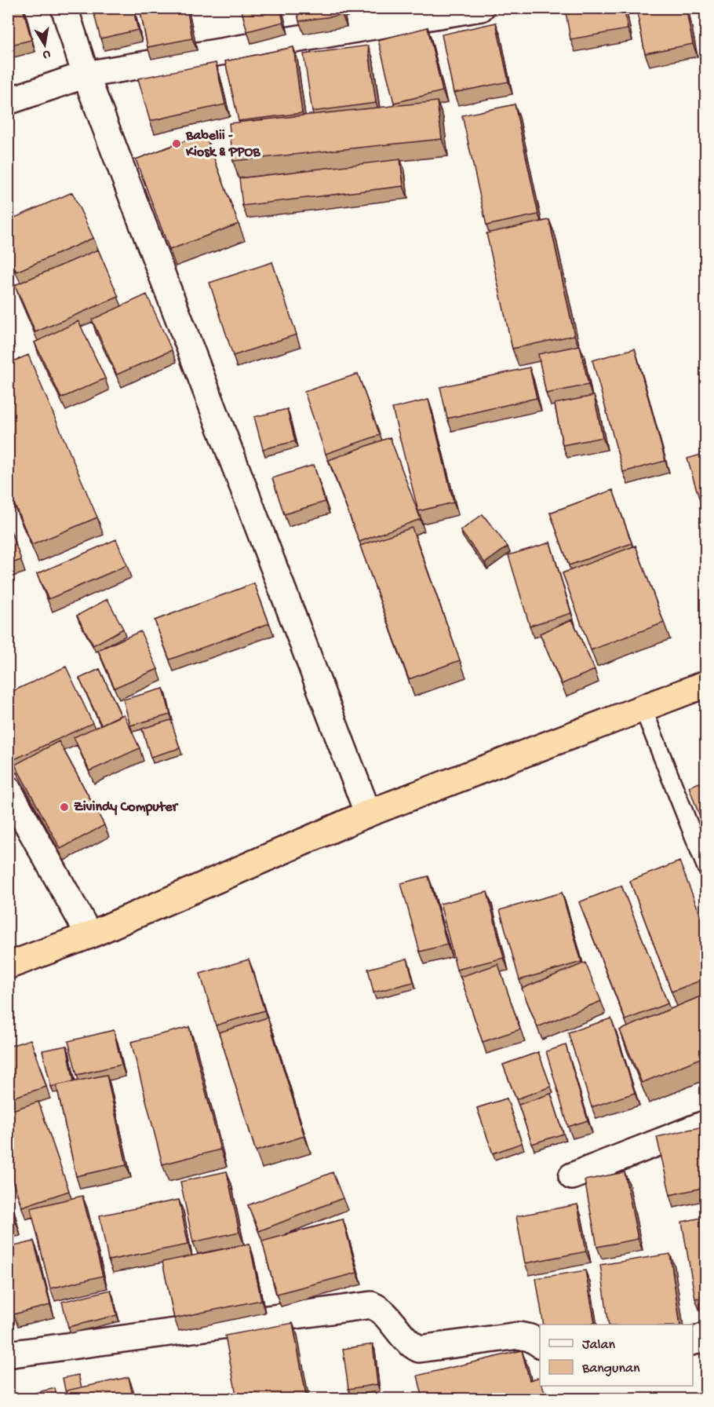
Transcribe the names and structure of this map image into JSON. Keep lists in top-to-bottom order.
{
  "places": ["Babelii - Kiosk & PPOB", "Zivindy Computer"],
  "legend": ["Jalan", "Bangunan"],
  "north": "bottom"
}
